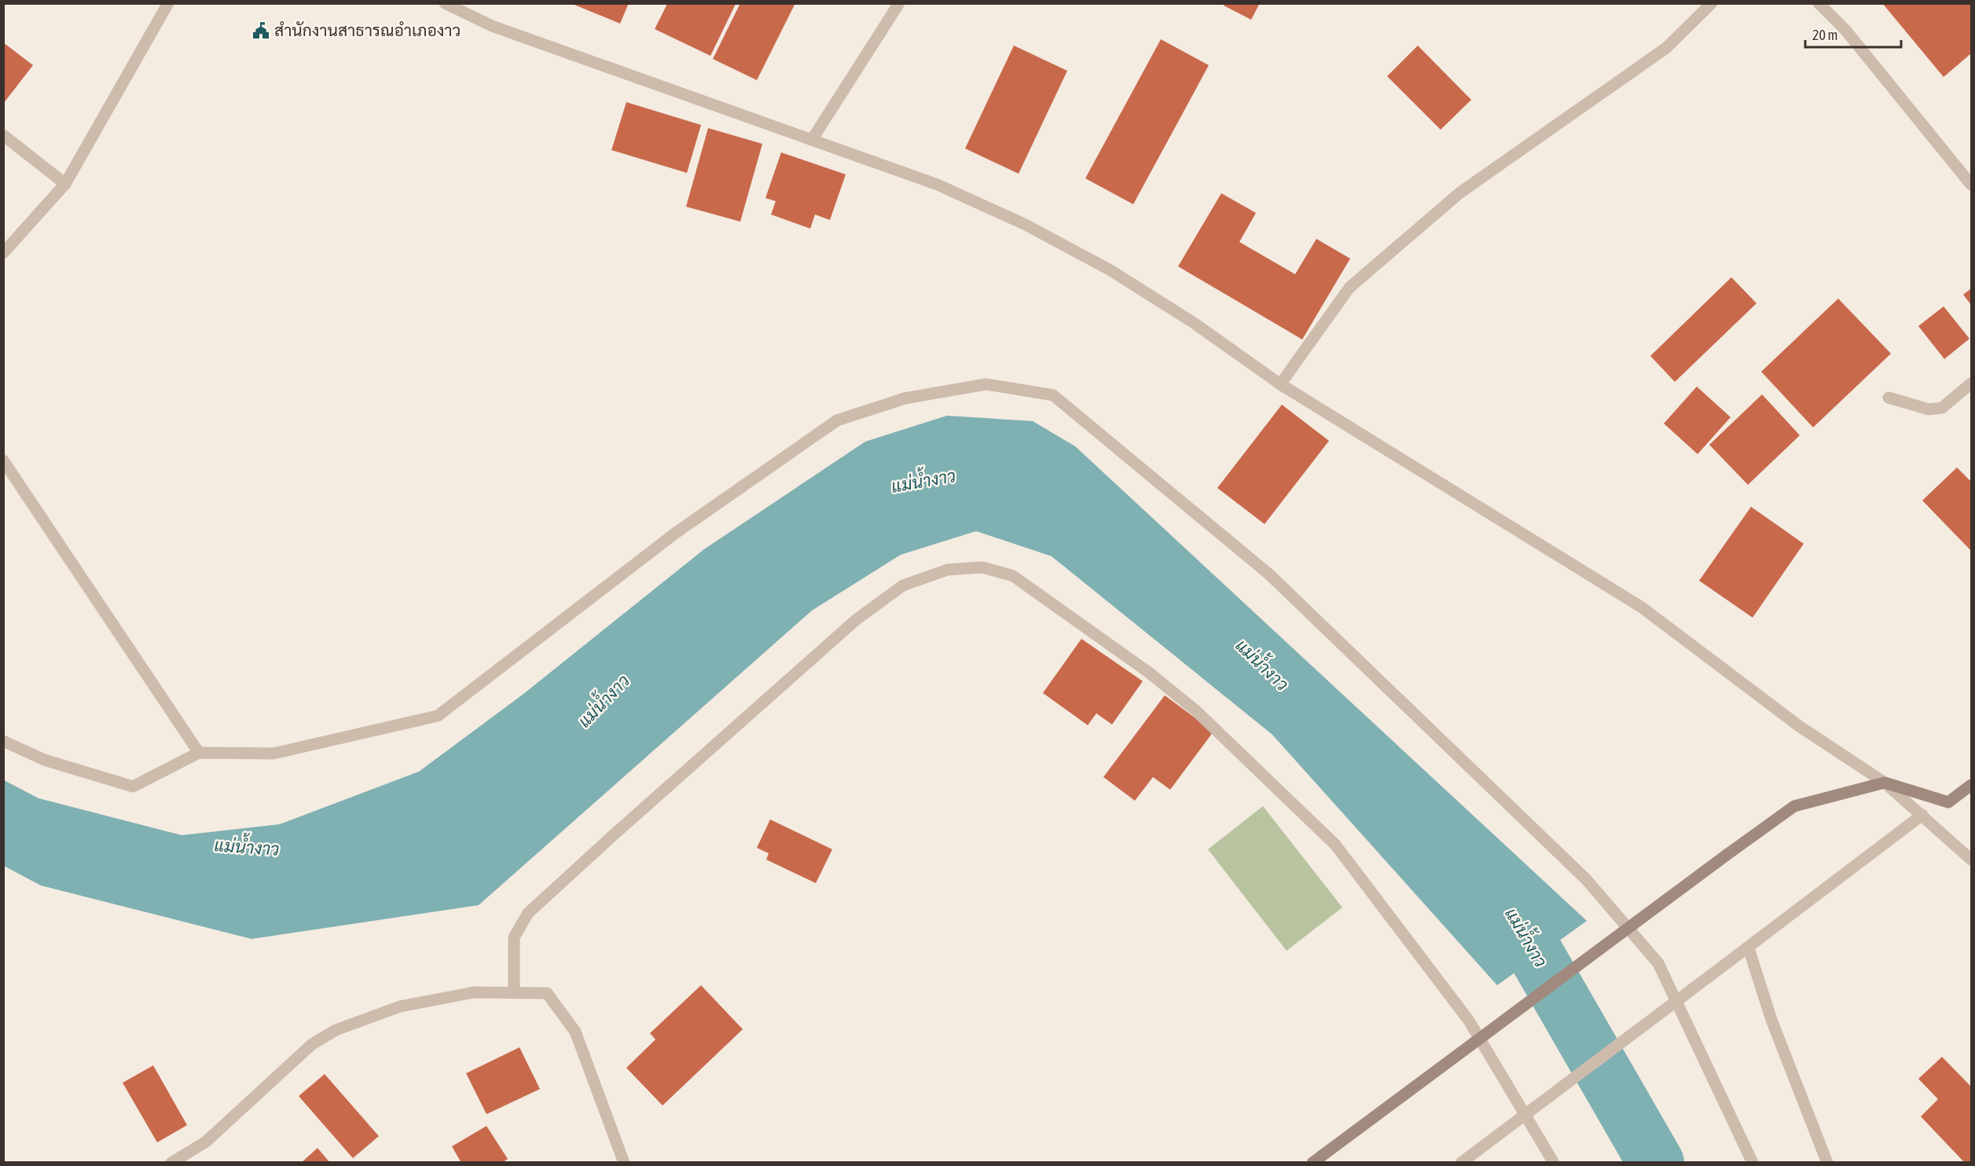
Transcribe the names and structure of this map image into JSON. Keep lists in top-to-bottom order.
{
  "water": ["แม่น้ำงาว"],
  "places": {
    "public building": ["สำนักงานสาธารณอำเภองาว"]
  },
  "scale_bar": "20 m"
}
